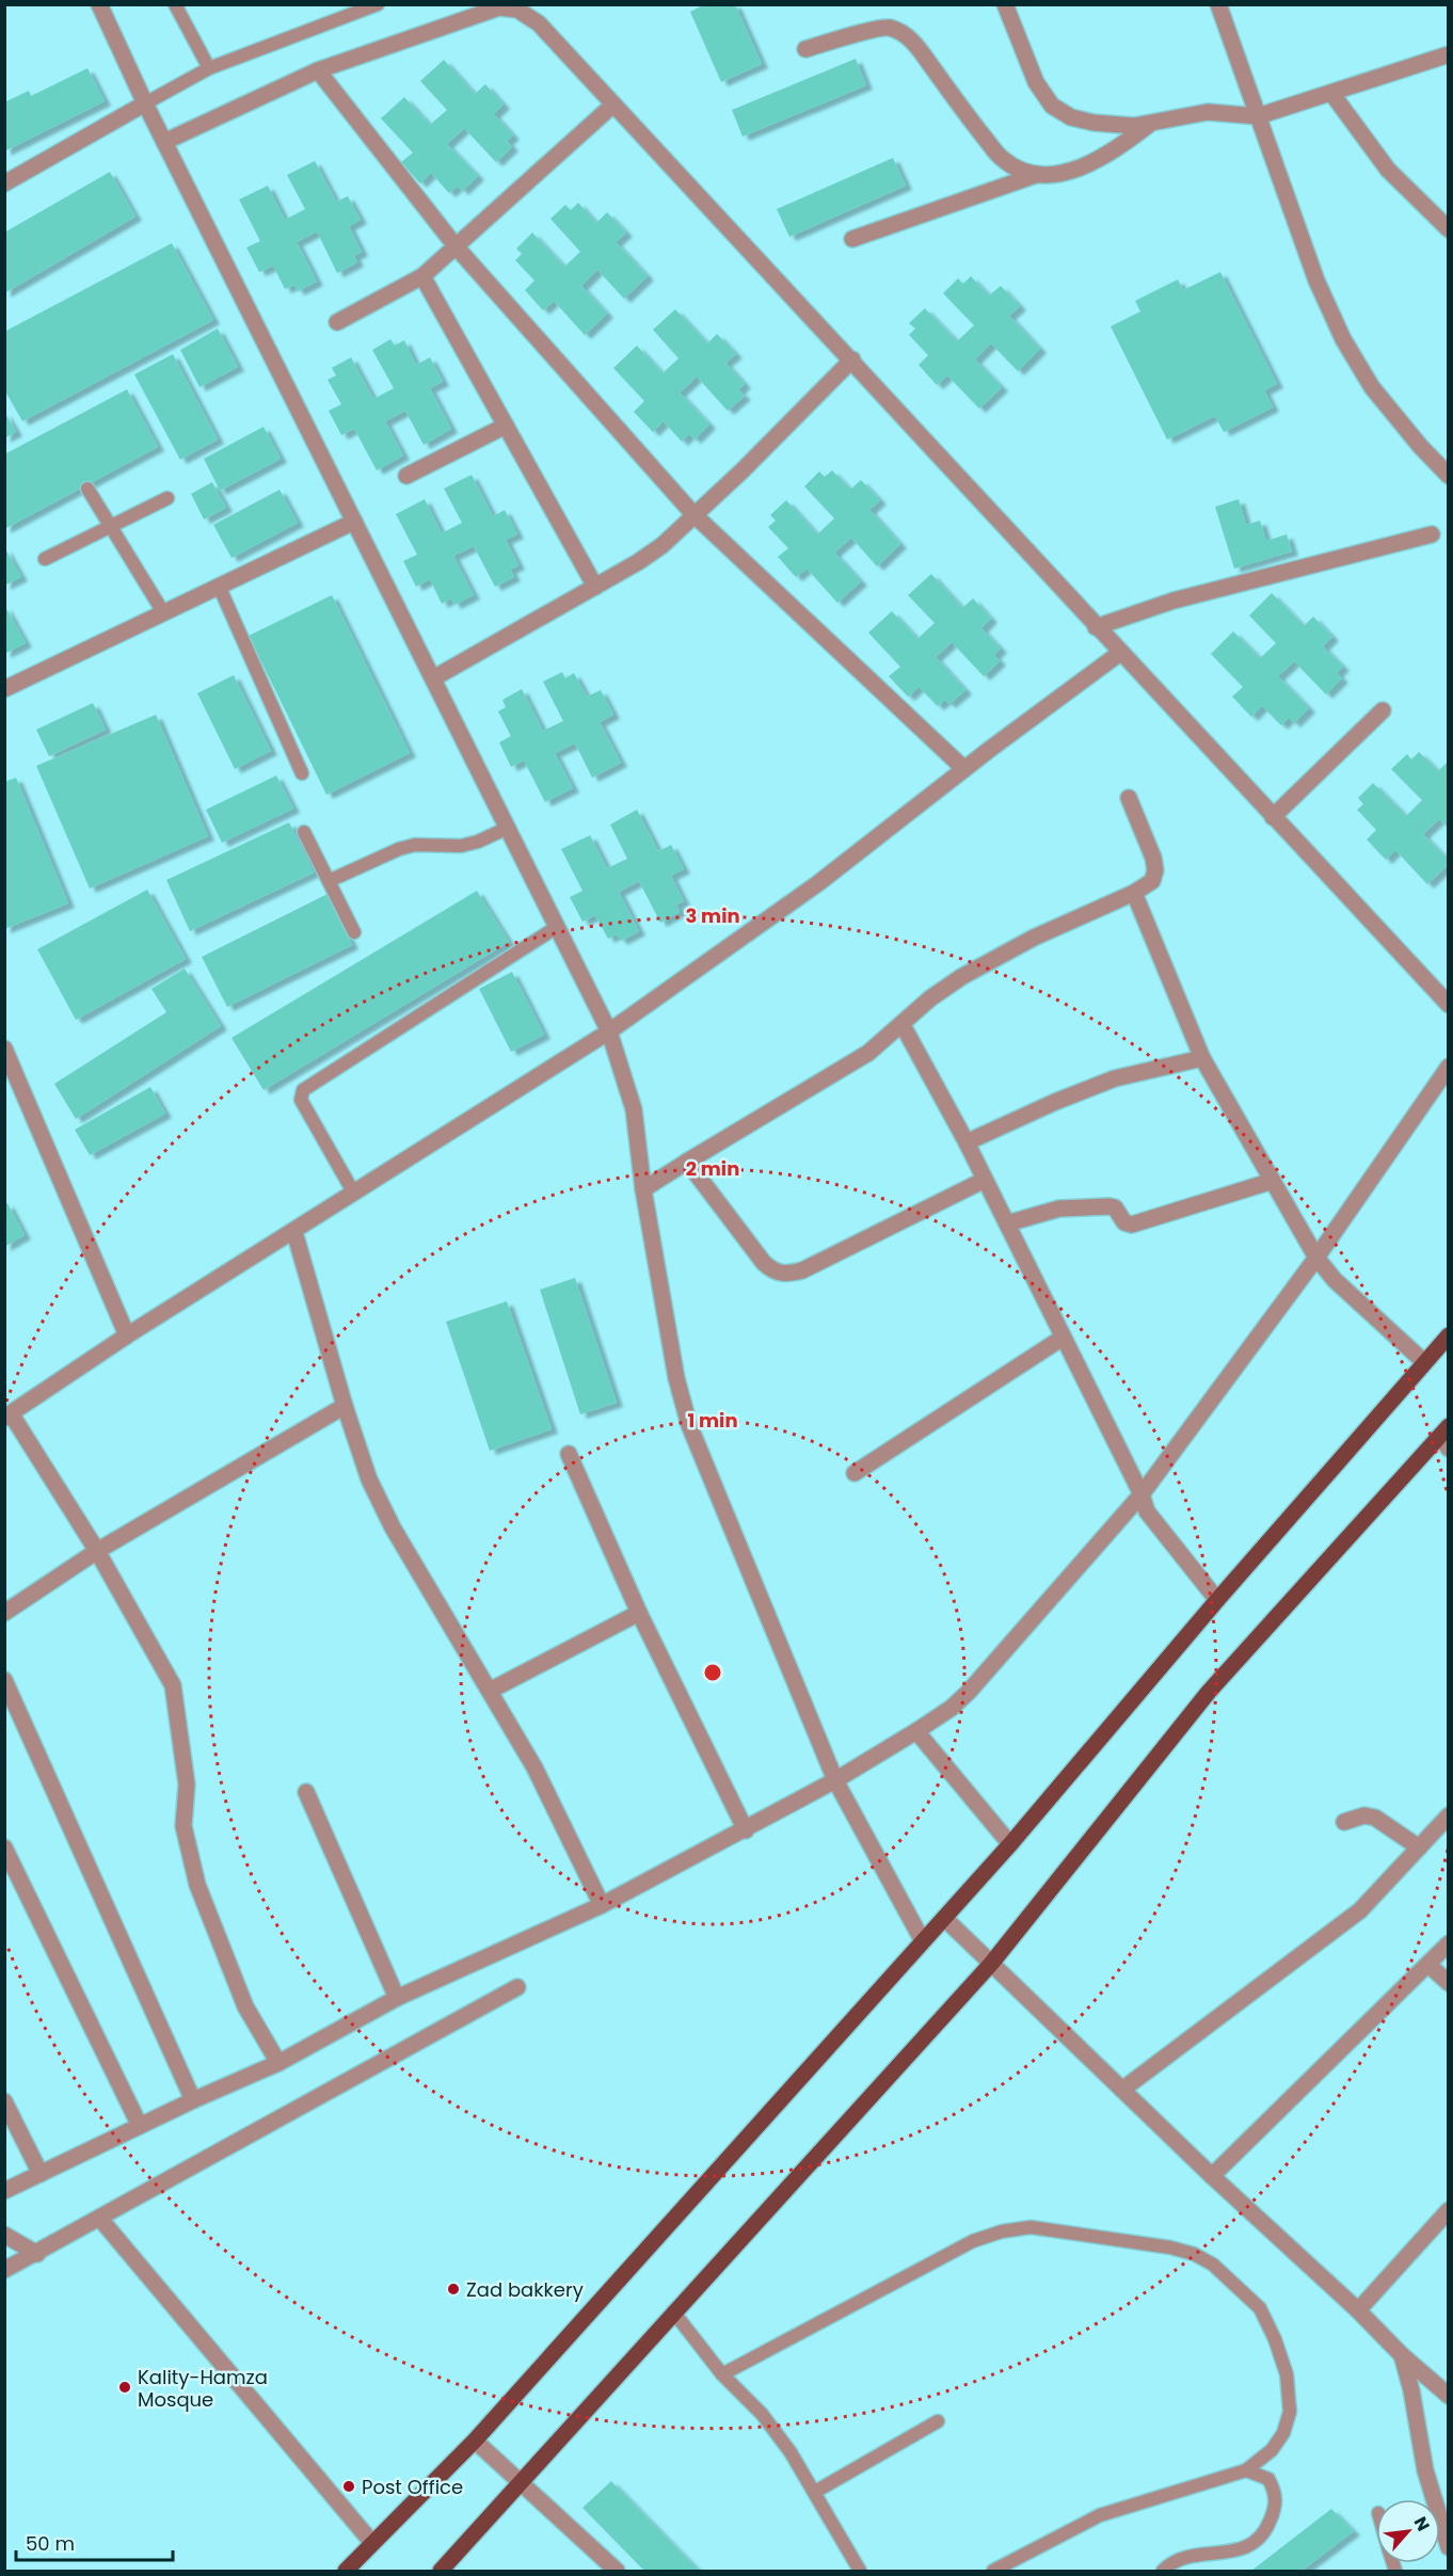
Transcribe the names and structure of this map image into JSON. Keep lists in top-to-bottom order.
{
  "places": ["Zad bakkery", "Kality-Hamza Mosque", "Post Office"],
  "scale_bar": "50 m",
  "north": "top right",
  "rings": ["3 min", "2 min", "1 min"]
}
